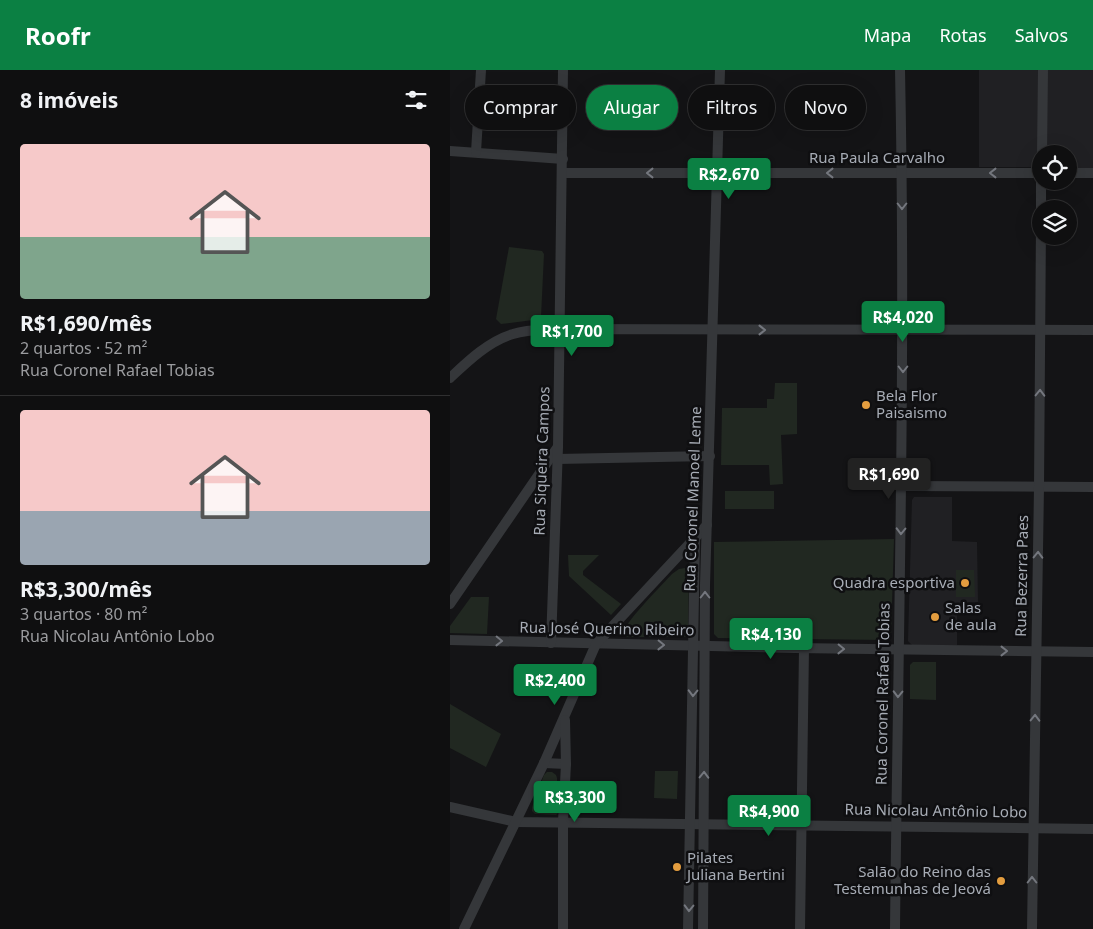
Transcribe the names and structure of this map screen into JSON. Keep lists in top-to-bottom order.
{
  "streets": {
    "street": [
      "Rua Paula Carvalho",
      "Rua Siqueira Campos",
      "Rua Coronel Manoel Leme",
      "Rua Bezerra Paes",
      "Rua José Querino Ribeiro",
      "Rua Coronel Rafael Tobias",
      "Rua Nicolau Antônio Lobo"
    ]
  },
  "crossings": [
    ["Rua Paula Carvalho", "Rua Siqueira Campos"],
    ["Rua Paula Carvalho", "Rua Coronel Manoel Leme"],
    ["Rua Paula Carvalho", "Rua Coronel Rafael Tobias"],
    ["Rua Siqueira Campos", "Rua José Querino Ribeiro"],
    ["Rua Coronel Manoel Leme", "Rua José Querino Ribeiro"],
    ["Rua Coronel Manoel Leme", "Rua Nicolau Antônio Lobo"],
    ["Rua Bezerra Paes", "Rua José Querino Ribeiro"],
    ["Rua Bezerra Paes", "Rua Nicolau Antônio Lobo"],
    ["Rua José Querino Ribeiro", "Rua Coronel Rafael Tobias"],
    ["Rua Coronel Rafael Tobias", "Rua Nicolau Antônio Lobo"]
  ],
  "one_way": [
    "Rua Paula Carvalho",
    "Rua Bezerra Paes",
    "Rua José Querino Ribeiro",
    "Rua Coronel Rafael Tobias"
  ],
  "places": [
    "Bela Flor Paisaismo",
    "Quadra esportiva",
    "Salas de aula",
    "Pilates Juliana Bertini",
    "Salão do Reino das Testemunhas de Jeová"
  ],
  "page": {
    "header": "Roofr",
    "nav": ["Mapa", "Rotas", "Salvos"],
    "heading": "8 imóveis",
    "chip": [
      "Comprar",
      "Alugar",
      "Filtros",
      "Novo"
    ],
    "list": [
      {
        "name": "R$1,690/mês",
        "note": "2 quartos · 52 m² · Rua Coronel Rafael Tobias"
      },
      {
        "name": "R$3,300/mês",
        "note": "3 quartos · 80 m² · Rua Nicolau Antônio Lobo"
      }
    ],
    "price": [
      "R$2,670",
      "R$4,020",
      "R$1,700",
      "R$1,690",
      "R$4,130",
      "R$2,400",
      "R$3,300",
      "R$4,900"
    ]
  }
}
